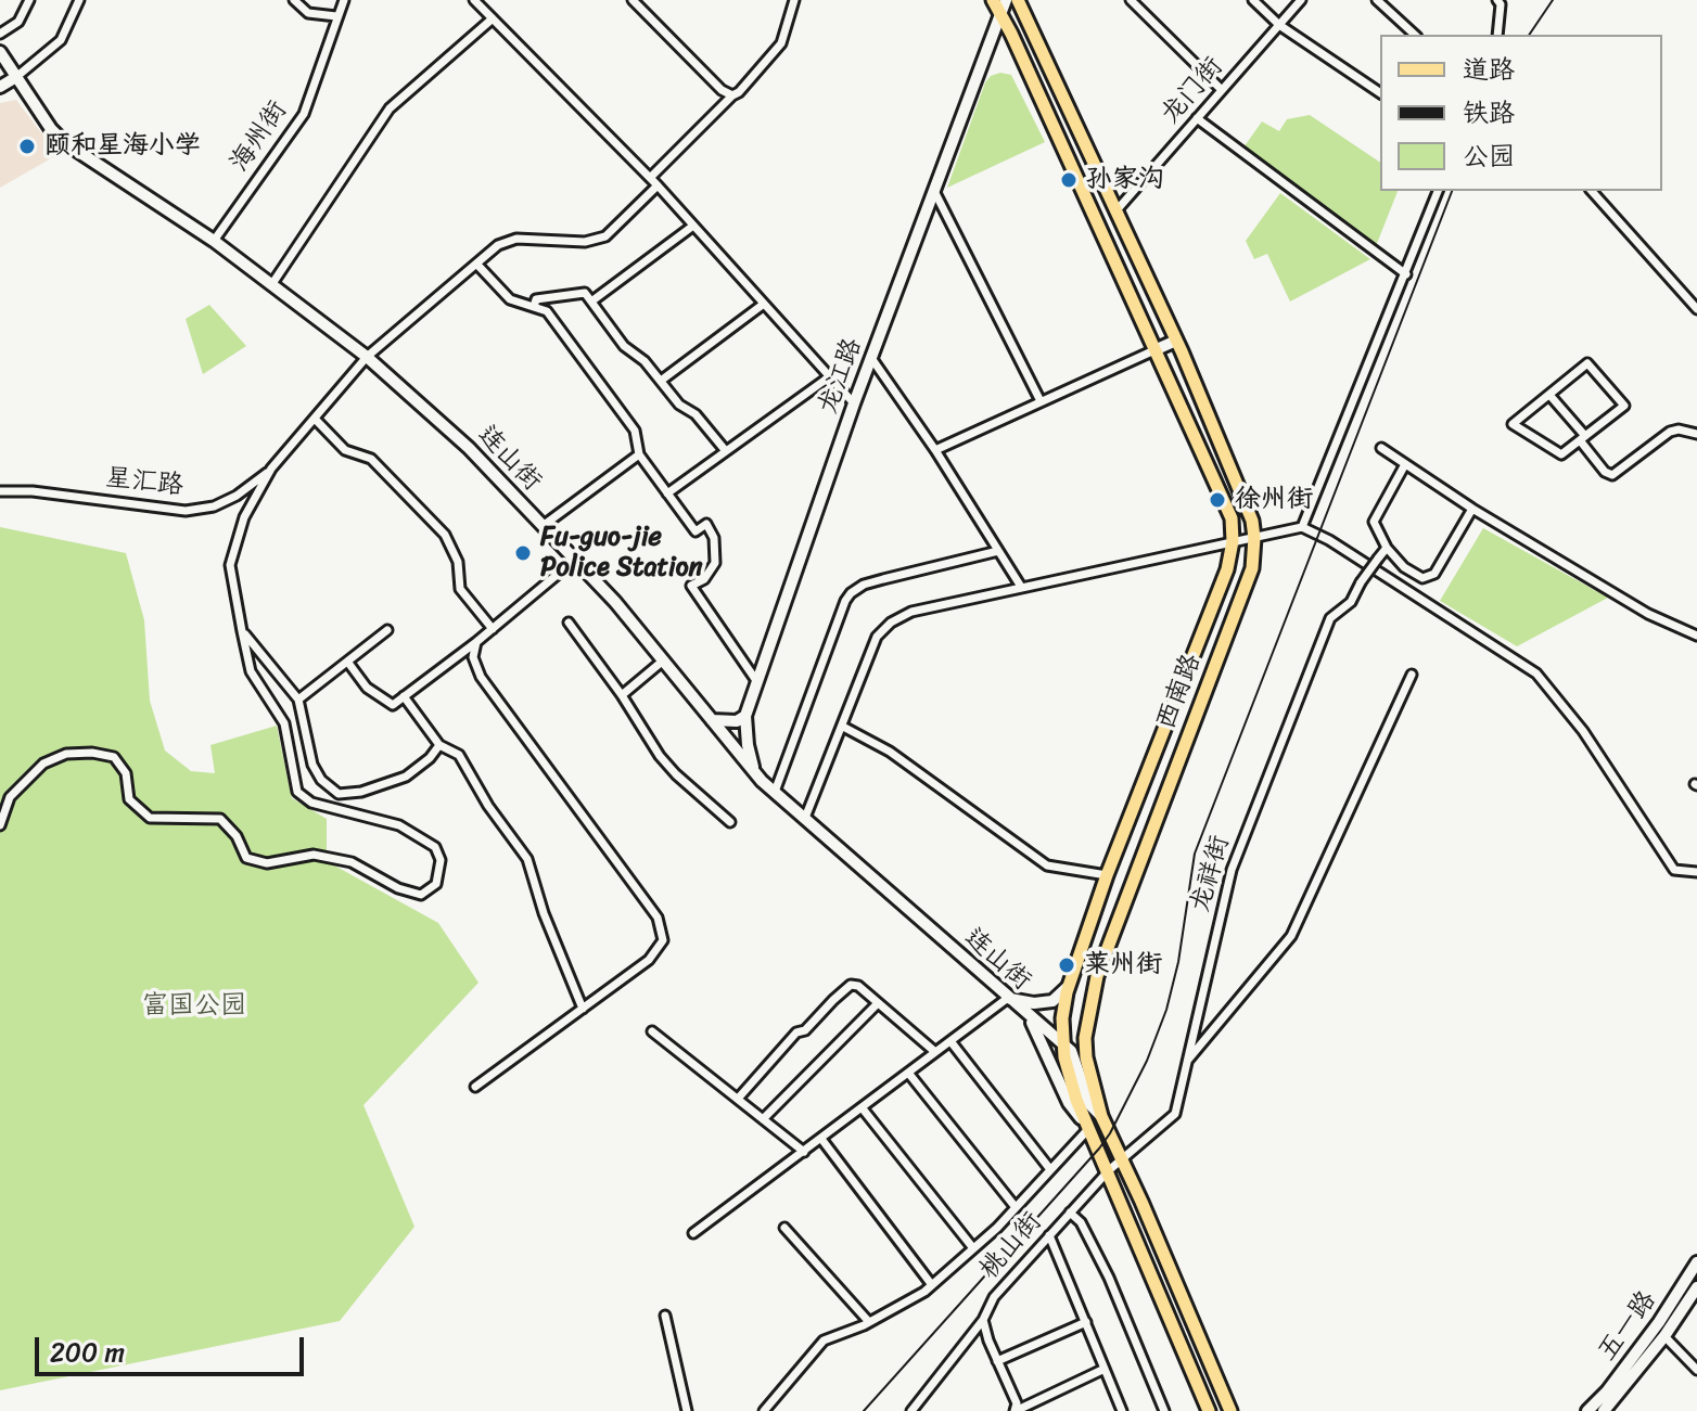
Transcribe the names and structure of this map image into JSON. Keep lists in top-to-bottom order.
{
  "streets": {
    "main road": ["西南路"],
    "street": [
      "龙门街",
      "海州街",
      "龙江路",
      "连山街",
      "星汇路",
      "龙祥街",
      "桃山街",
      "五一路"
    ]
  },
  "crossings": [
    ["龙门街", "西南路"],
    ["海州街", "连山街"],
    ["龙江路", "连山街"],
    ["西南路", "龙祥街"],
    ["龙祥街", "桃山街"]
  ],
  "parks": ["富国公园"],
  "places": [
    "颐和星海小学",
    "孙家沟",
    "徐州街",
    "Fu-guo-jie Police Station",
    "莱州街"
  ],
  "legend": ["道路", "铁路", "公园"],
  "scale_bar": "200 m"
}
